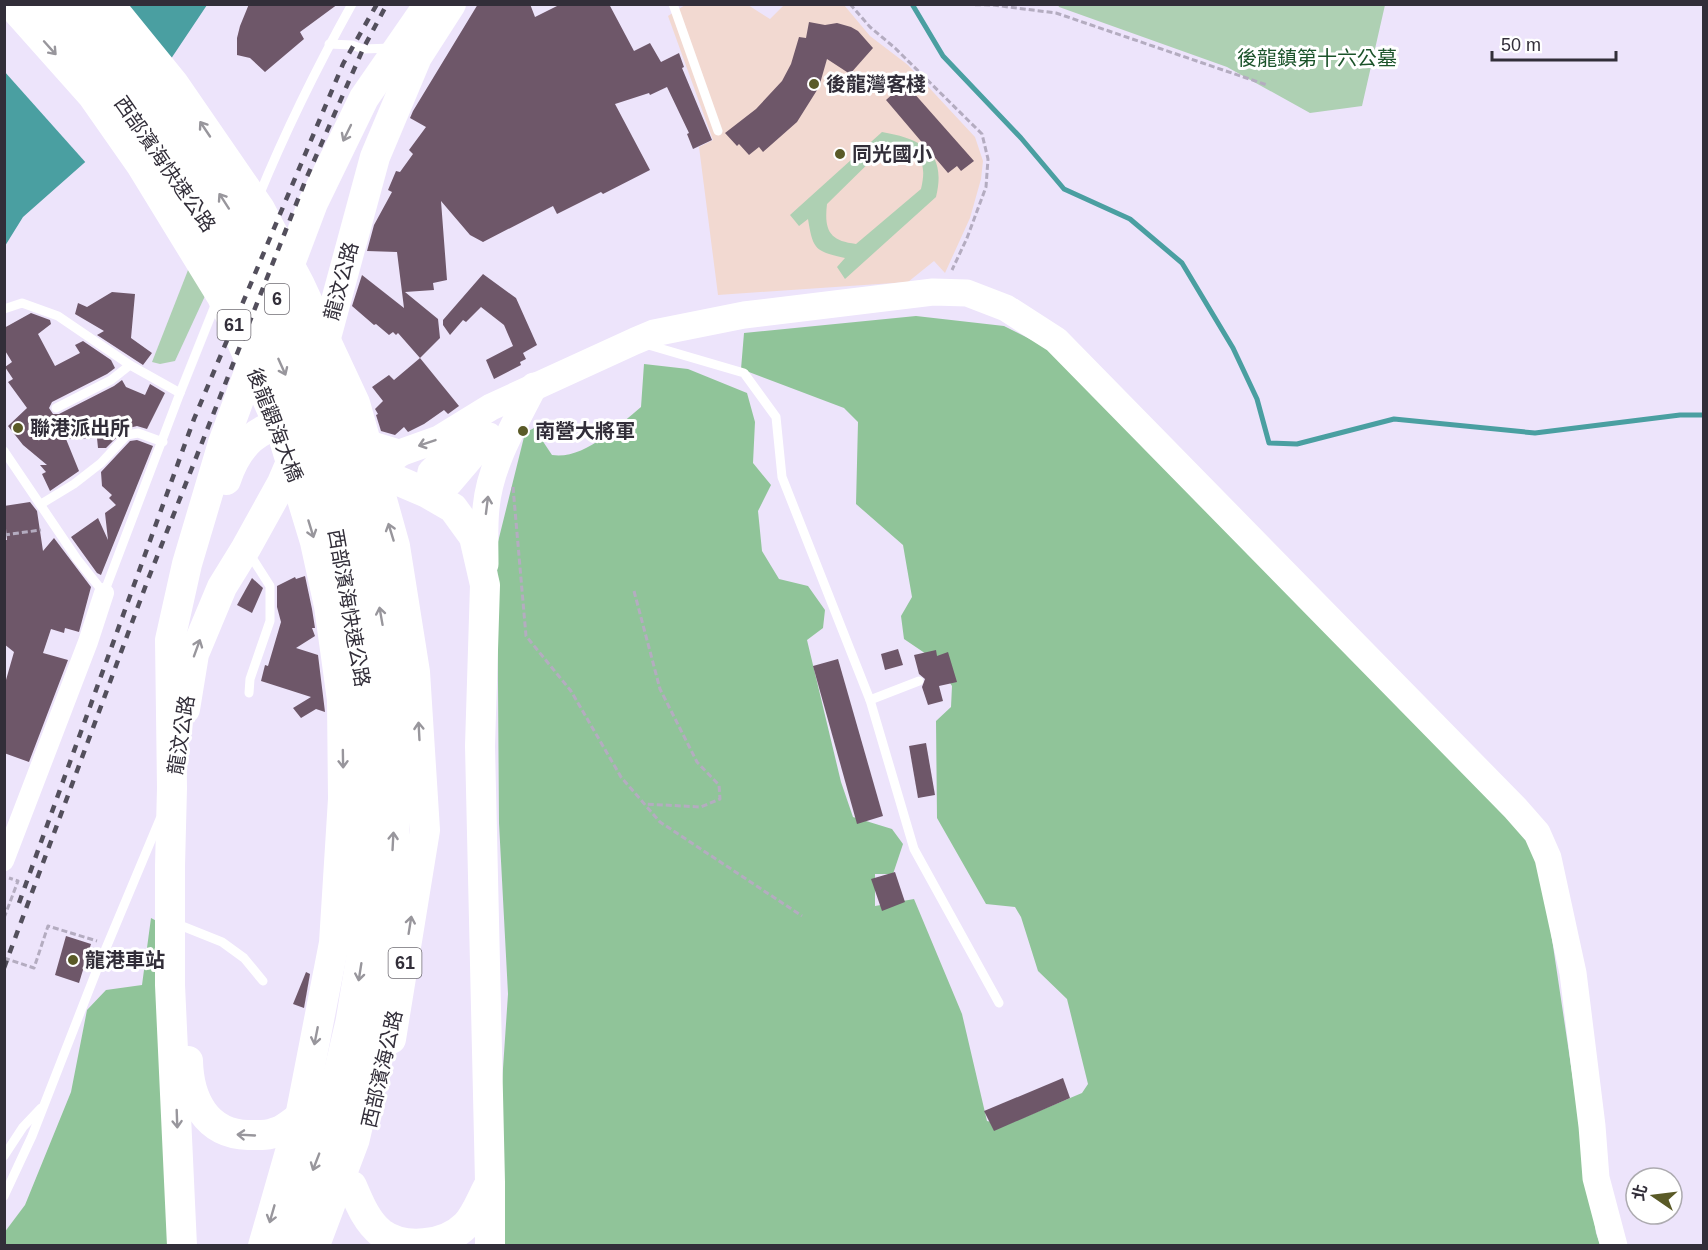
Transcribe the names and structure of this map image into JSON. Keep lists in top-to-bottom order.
{
  "streets": {
    "highway": ["西部濱海快速公路", "61"],
    "main road": [
      "龍汶公路",
      "6",
      "後龍觀海大橋",
      "西部濱海公路"
    ]
  },
  "crossings": [
    ["西部濱海快速公路", "61"],
    ["西部濱海快速公路", "後龍觀海大橋"],
    ["西部濱海快速公路", "西部濱海公路"],
    ["61", "後龍觀海大橋"],
    ["61", "西部濱海公路"],
    ["後龍觀海大橋", "西部濱海公路"]
  ],
  "parks": ["後龍鎮第十六公墓"],
  "places": [
    "後龍灣客棧",
    "同光國小",
    "聯港派出所",
    "南營大將軍",
    "龍港車站"
  ],
  "scale_bar": "50 m",
  "north": "left"
}
